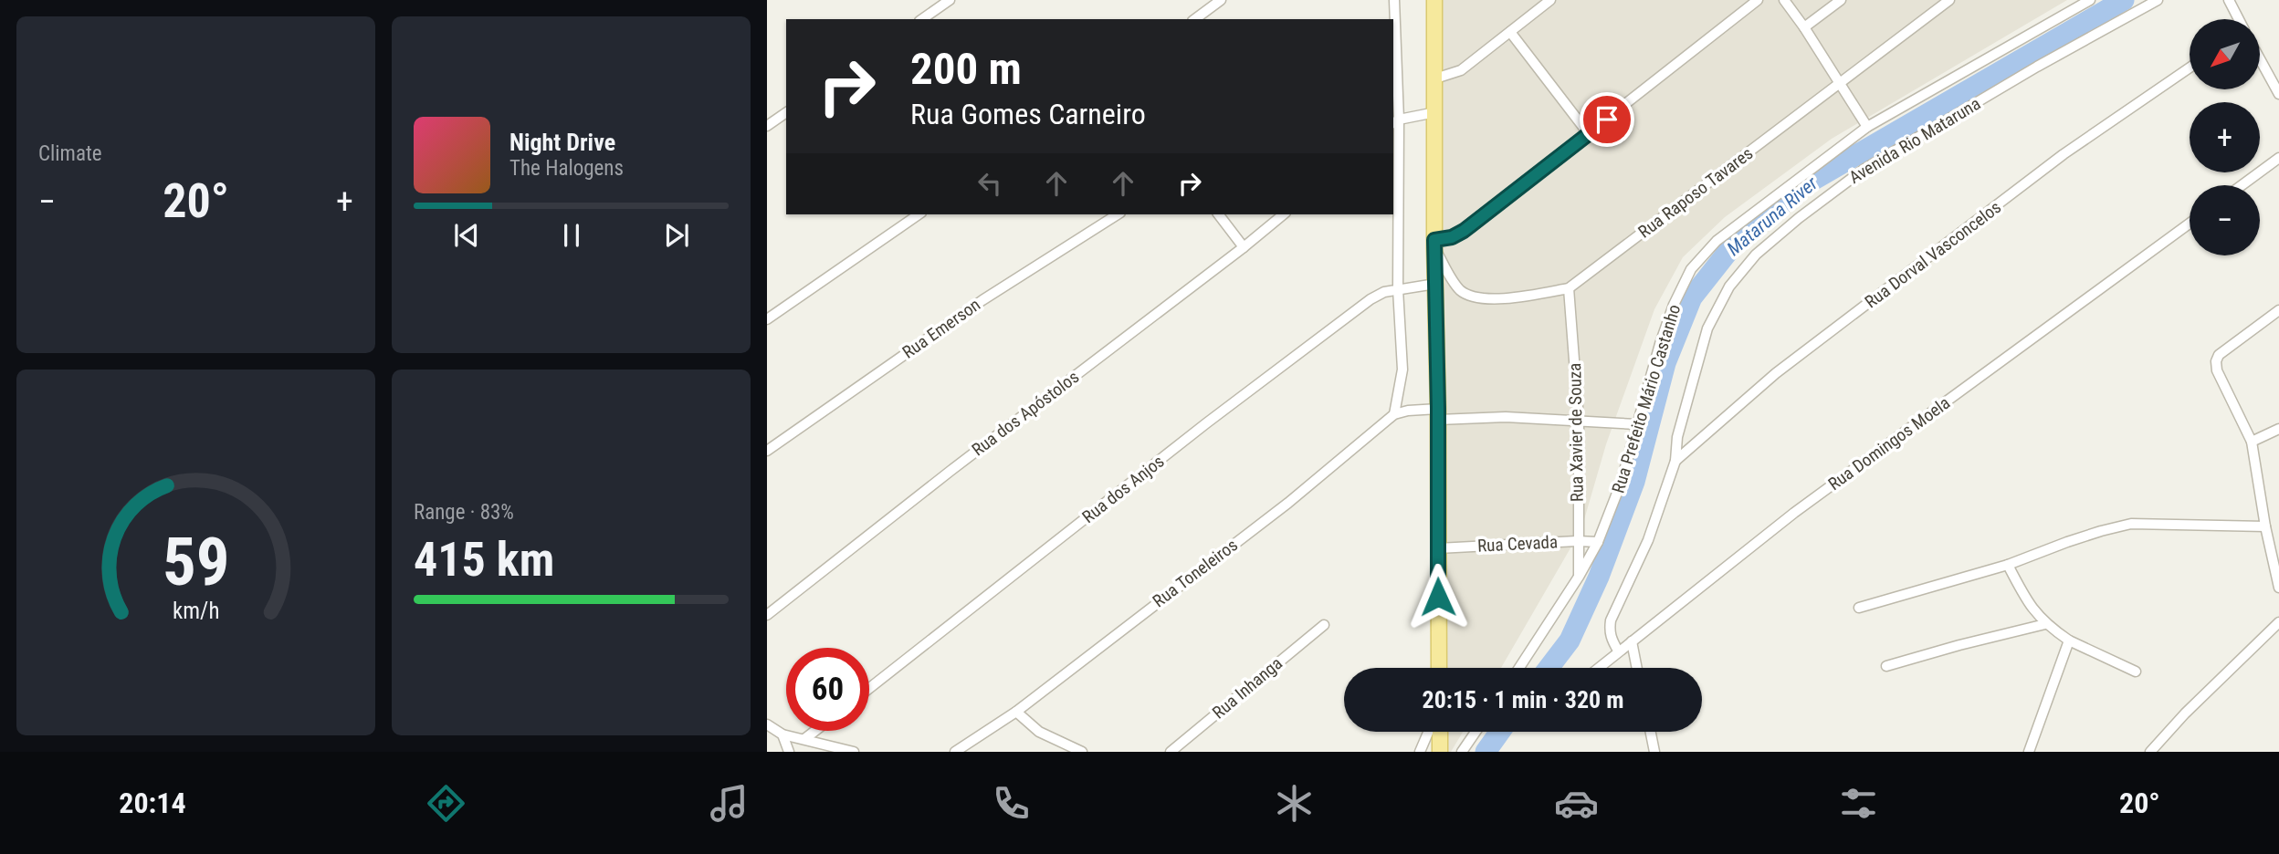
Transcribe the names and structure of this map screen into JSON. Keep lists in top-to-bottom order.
{
  "streets": {
    "street": [
      "Avenida Rio Mataruna",
      "Rua Raposo Tavares",
      "Rua Dorval Vasconcelos",
      "Rua Emerson",
      "Rua Prefeito Mário Castanho",
      "Rua dos Apóstolos",
      "Rua Xavier de Souza",
      "Rua Domingos Moela",
      "Rua dos Anjos",
      "Rua Cevada",
      "Rua Toneleiros",
      "Rua Inhanga"
    ]
  },
  "crossings": [
    ["Avenida Rio Mataruna", "Rua Dorval Vasconcelos"],
    ["Avenida Rio Mataruna", "Rua Domingos Moela"],
    ["Rua Raposo Tavares", "Rua Xavier de Souza"],
    ["Rua Prefeito Mário Castanho", "Rua Xavier de Souza"],
    ["Rua Prefeito Mário Castanho", "Rua Cevada"],
    ["Rua Xavier de Souza", "Rua Cevada"]
  ],
  "water": ["Mataruna River"],
  "north": "bottom left",
  "page": {
    "tile": [
      "Climate",
      ["Range · 83%", "415 km"]
    ],
    "map_buttons": ["+", "−"],
    "turn": ["200 m", "Rua Gomes Carneiro"],
    "song": ["Night Drive", "The Halogens"],
    "heat": ["−", "20°", "+"],
    "limit": "60",
    "trip": "20:15 · 1 min · 320 m",
    "tabs": ["20:14", "20°"],
    "gauge": ["59", "km/h"]
  }
}
